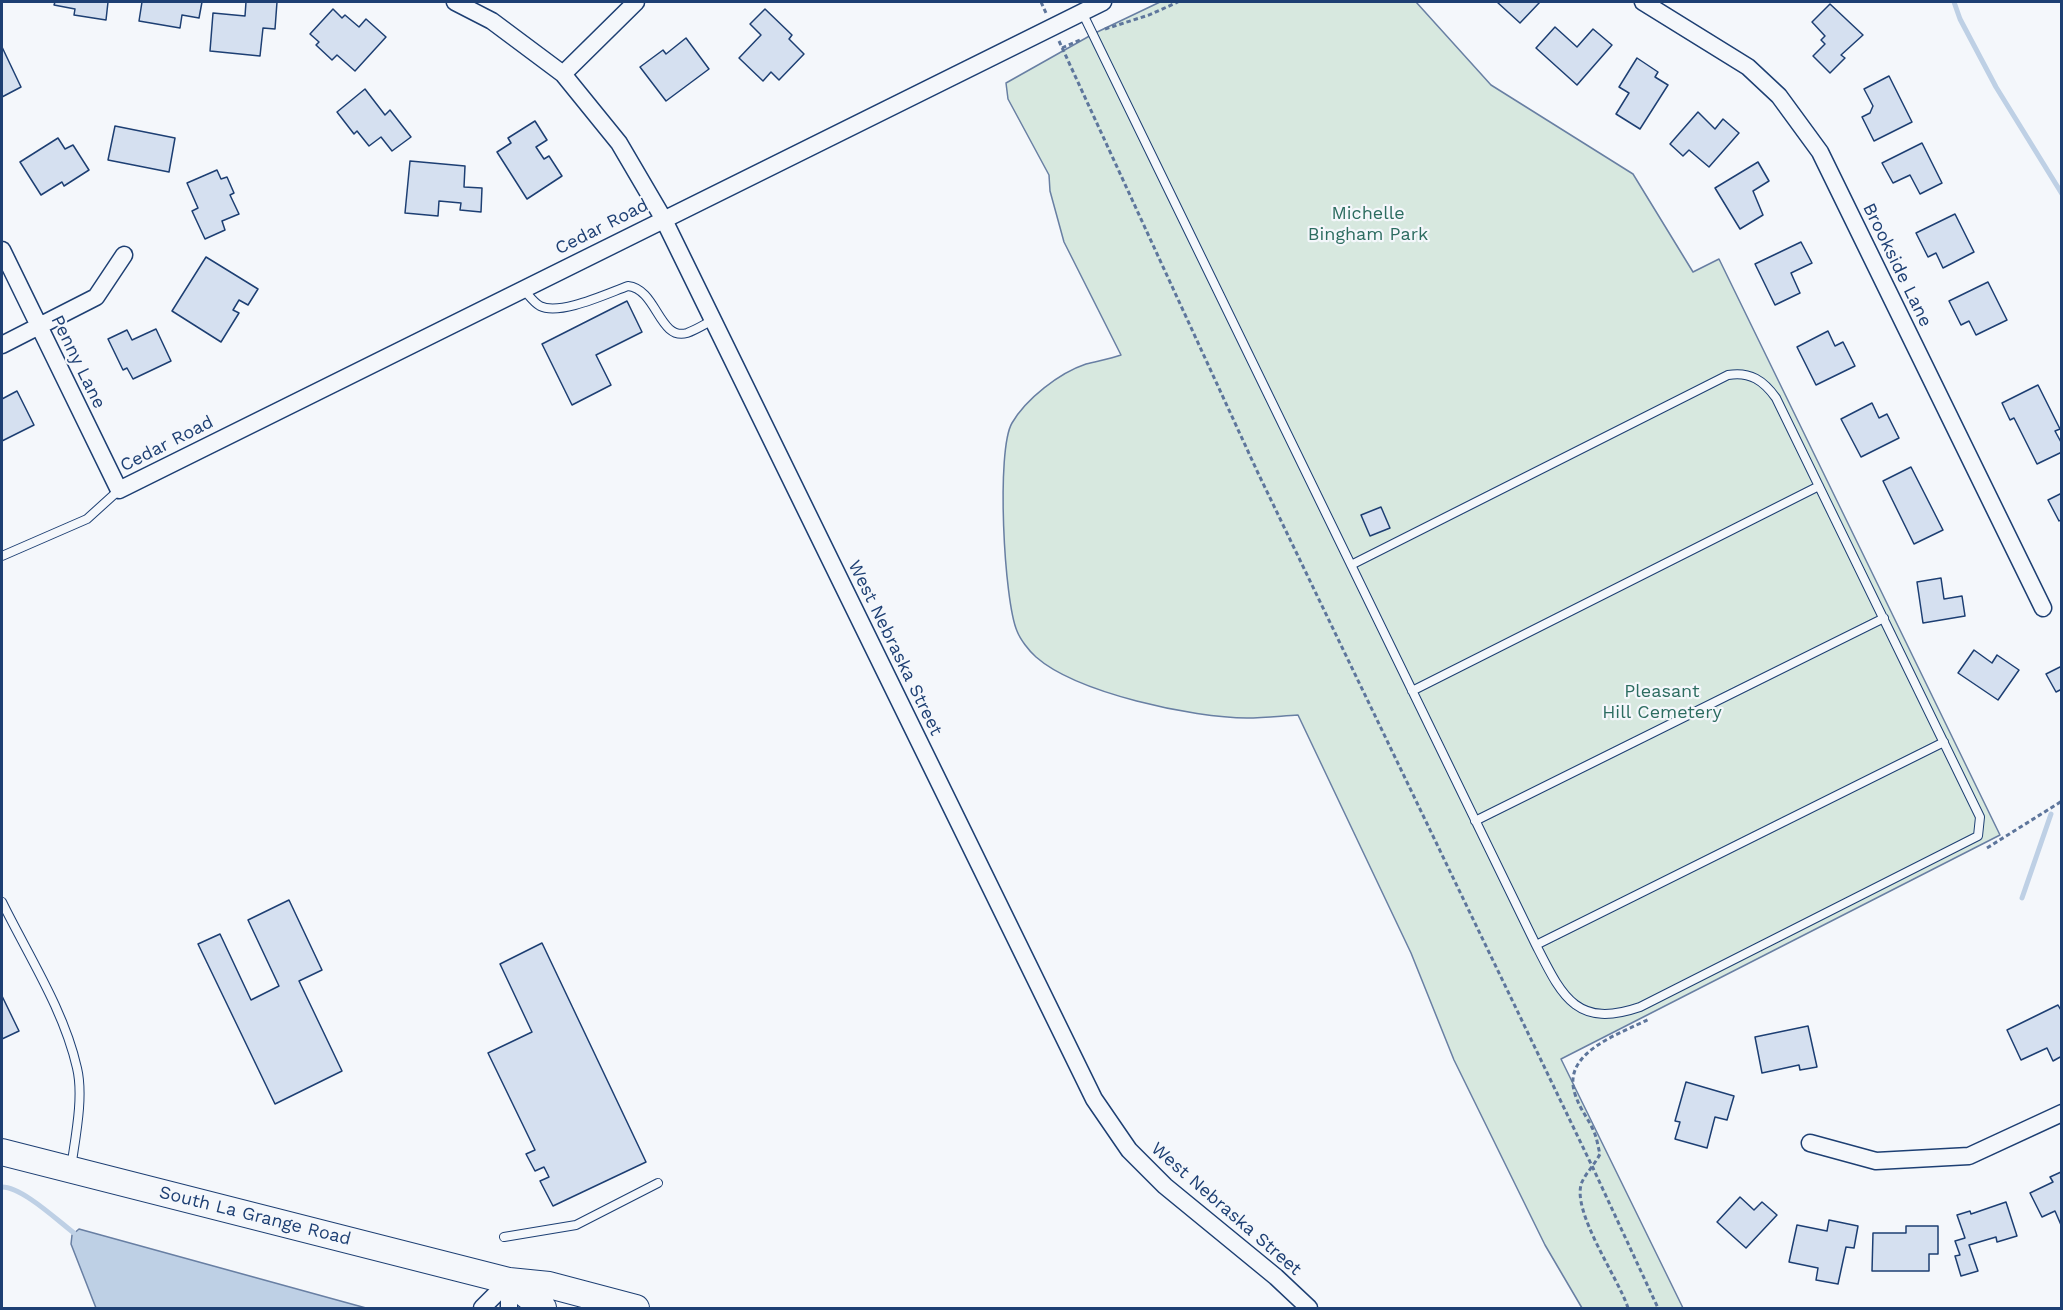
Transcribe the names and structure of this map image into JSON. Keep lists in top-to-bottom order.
{
  "streets": {
    "main road": ["South La Grange Road"],
    "street": [
      "Cedar Road",
      "Brookside Lane",
      "Penny Lane",
      "West Nebraska Street"
    ]
  },
  "crossings": [
    ["Cedar Road", "Penny Lane"],
    ["Cedar Road", "West Nebraska Street"]
  ],
  "parks": ["Michelle Bingham Park", "Pleasant Hill Cemetery"]
}
